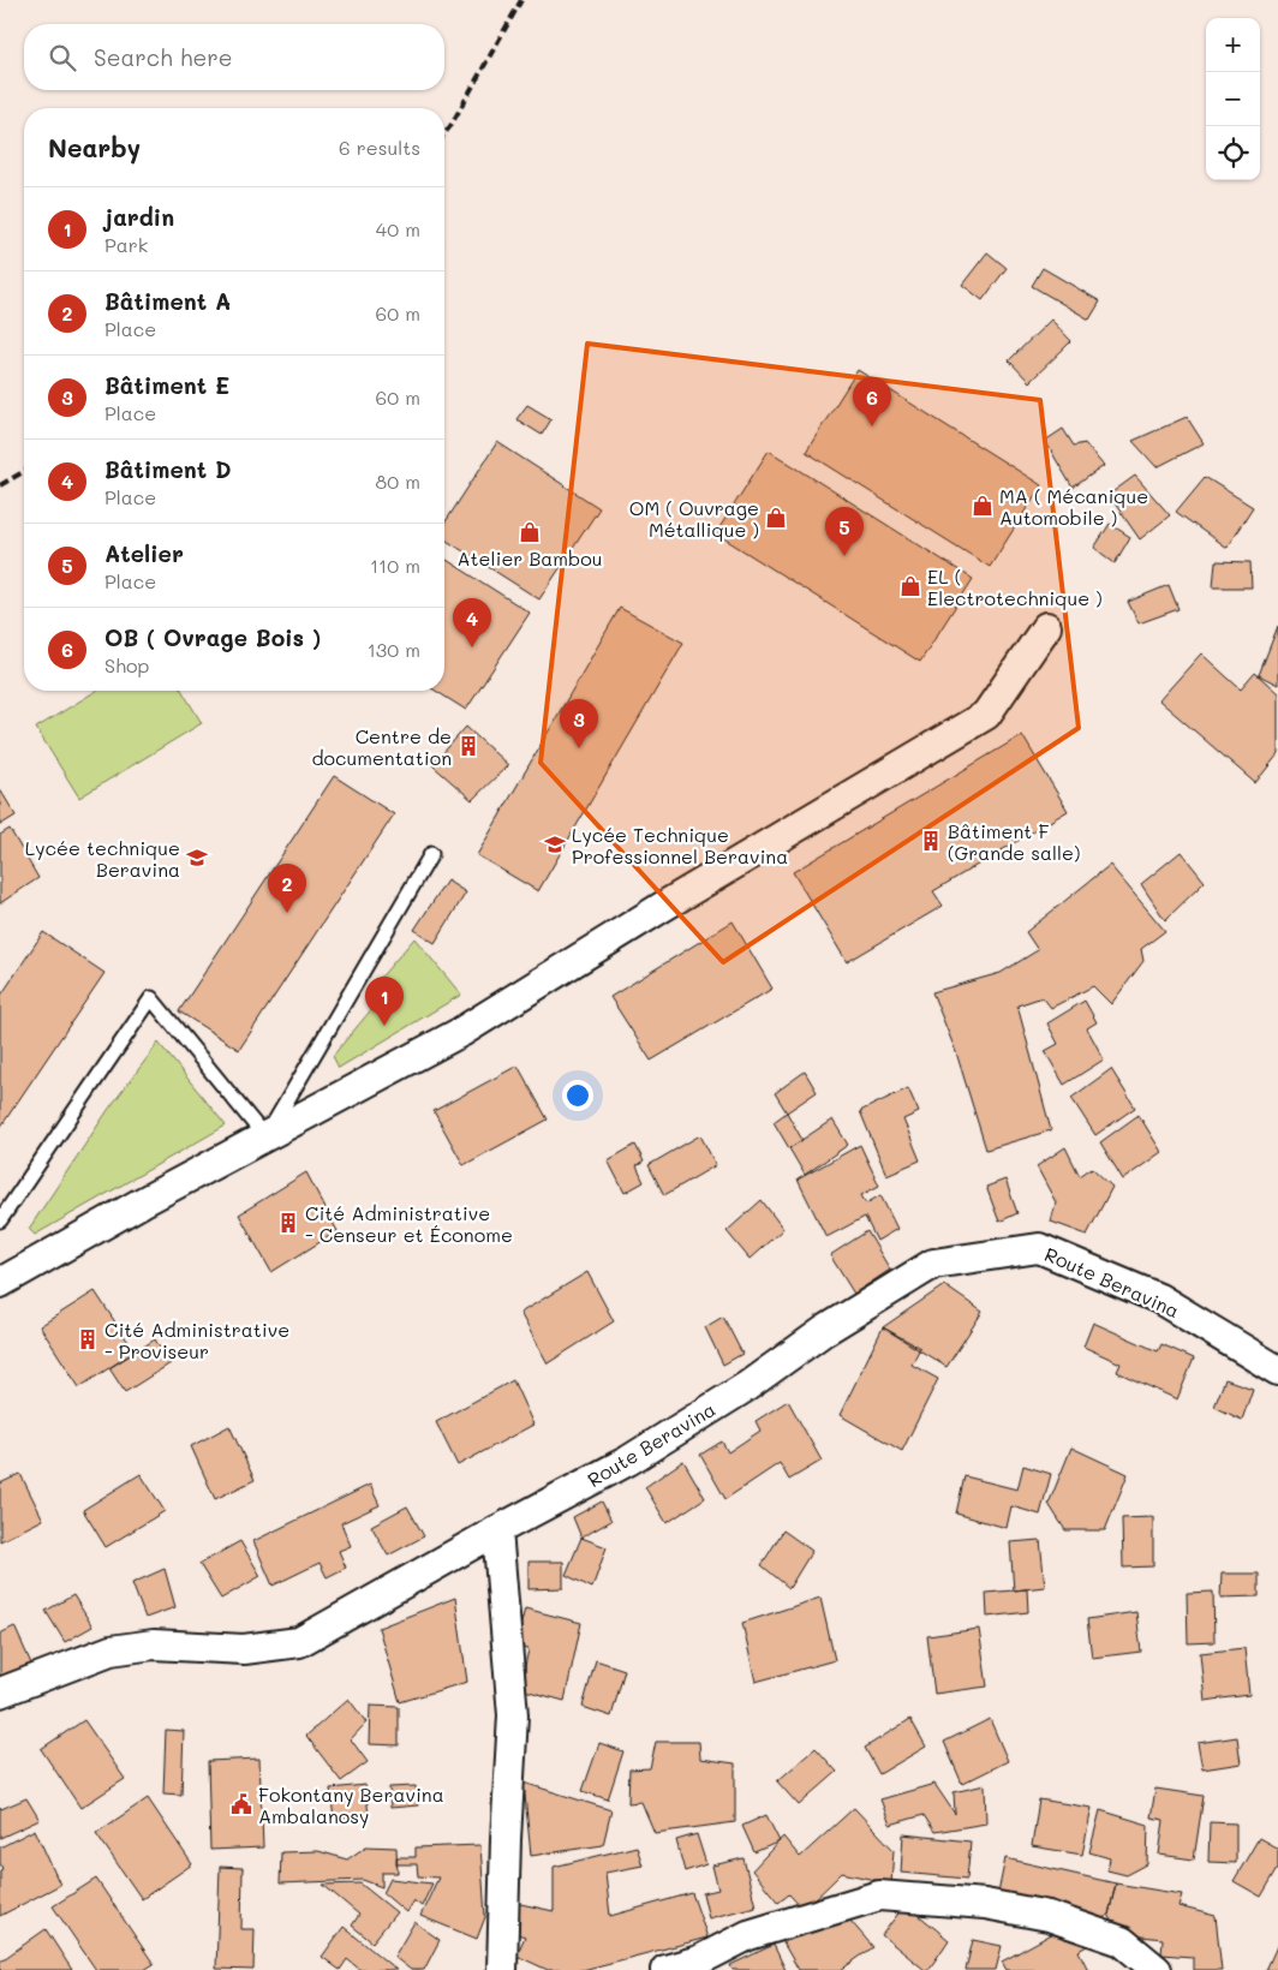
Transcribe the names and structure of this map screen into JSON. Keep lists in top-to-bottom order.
{
  "streets": {
    "street": ["Route Beravina"]
  },
  "places": {
    "shop": [
      "MA ( Mécanique Automobile )",
      "OM ( Ouvrage Métallique )",
      "Atelier Bambou",
      "EL ( Electrotechnique )"
    ],
    "building": [
      "Centre de documentation",
      "Bâtiment F (Grande salle)",
      "Cité Administrative - Censeur et Économe",
      "Cité Administrative - Proviseur"
    ],
    "school or university": ["Lycée Technique Professionnel Beravina", "Lycée technique Beravina"],
    "public building": ["Fokontany Beravina Ambalanosy"]
  },
  "page": {
    "map_buttons": ["+", "−"],
    "search": "Search here",
    "heading": ["Nearby", "6 results"],
    "list": [
      {
        "mark": "1",
        "name": "jardin",
        "note": "Park",
        "value": "40 m"
      },
      {
        "mark": "2",
        "name": "Bâtiment A",
        "note": "Place",
        "value": "60 m"
      },
      {
        "mark": "3",
        "name": "Bâtiment E",
        "note": "Place",
        "value": "60 m"
      },
      {
        "mark": "4",
        "name": "Bâtiment D",
        "note": "Place",
        "value": "80 m"
      },
      {
        "mark": "5",
        "name": "Atelier",
        "note": "Place",
        "value": "110 m"
      },
      {
        "mark": "6",
        "name": "OB ( Ovrage Bois )",
        "note": "Shop",
        "value": "130 m"
      }
    ],
    "pins": [
      "6",
      "5",
      "4",
      "3",
      "2",
      "1"
    ]
  }
}
